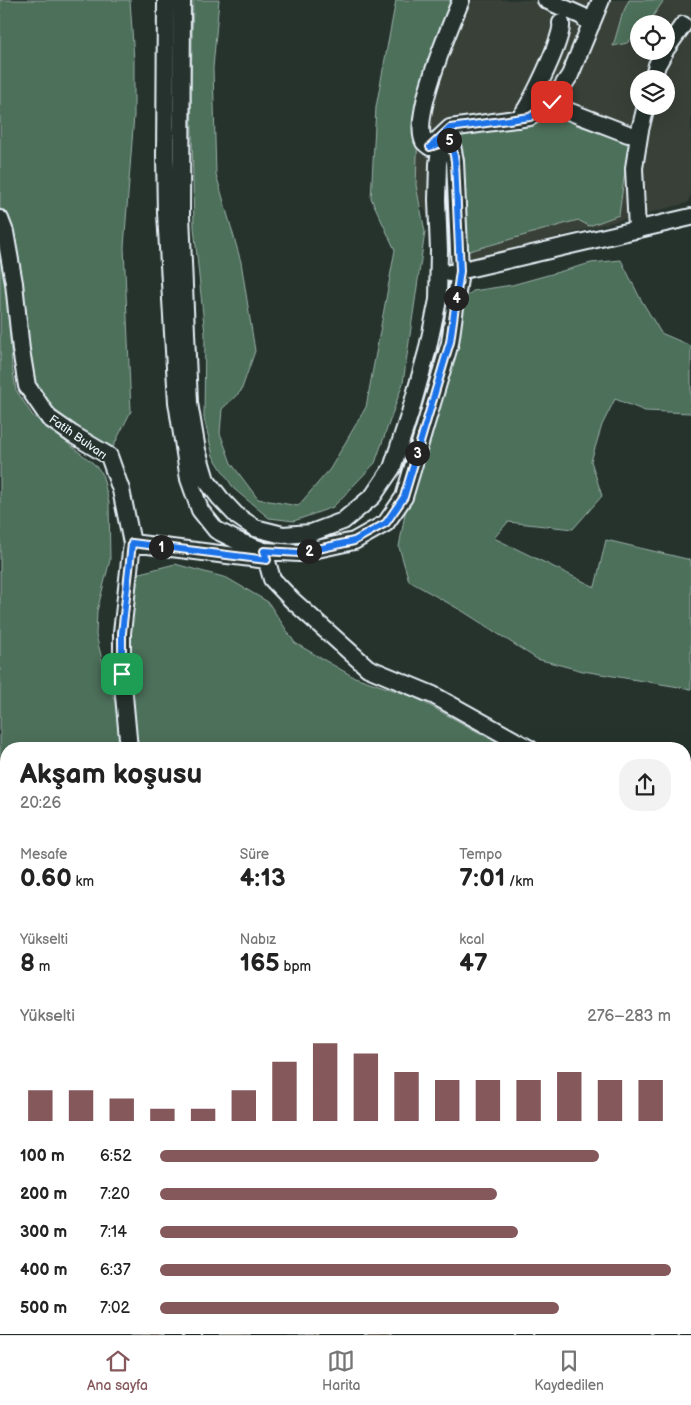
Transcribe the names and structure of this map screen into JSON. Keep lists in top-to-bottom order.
{
  "streets": {
    "street": ["Fatih Bulvarı"]
  },
  "page": {
    "pins": [
      "5",
      "4",
      "3",
      "1",
      "2"
    ],
    "heading": ["Akşam koşusu", "20:26"],
    "stats": [
      ["Mesafe", "0.60 km"],
      ["Süre", "4:13"],
      ["Tempo", "7:01 /km"],
      ["Yükselti", "8 m"],
      ["Nabız", "165 bpm"],
      ["kcal", "47"]
    ],
    "chart": ["Yükselti", "276–283 m"],
    "list": [
      {
        "name": "100 m",
        "note": "6:52"
      },
      {
        "name": "200 m",
        "note": "7:20"
      },
      {
        "name": "300 m",
        "note": "7:14"
      },
      {
        "name": "400 m",
        "note": "6:37"
      },
      {
        "name": "500 m",
        "note": "7:02"
      }
    ],
    "tabs": ["Ana sayfa", "Harita", "Kaydedilen"]
  }
}
